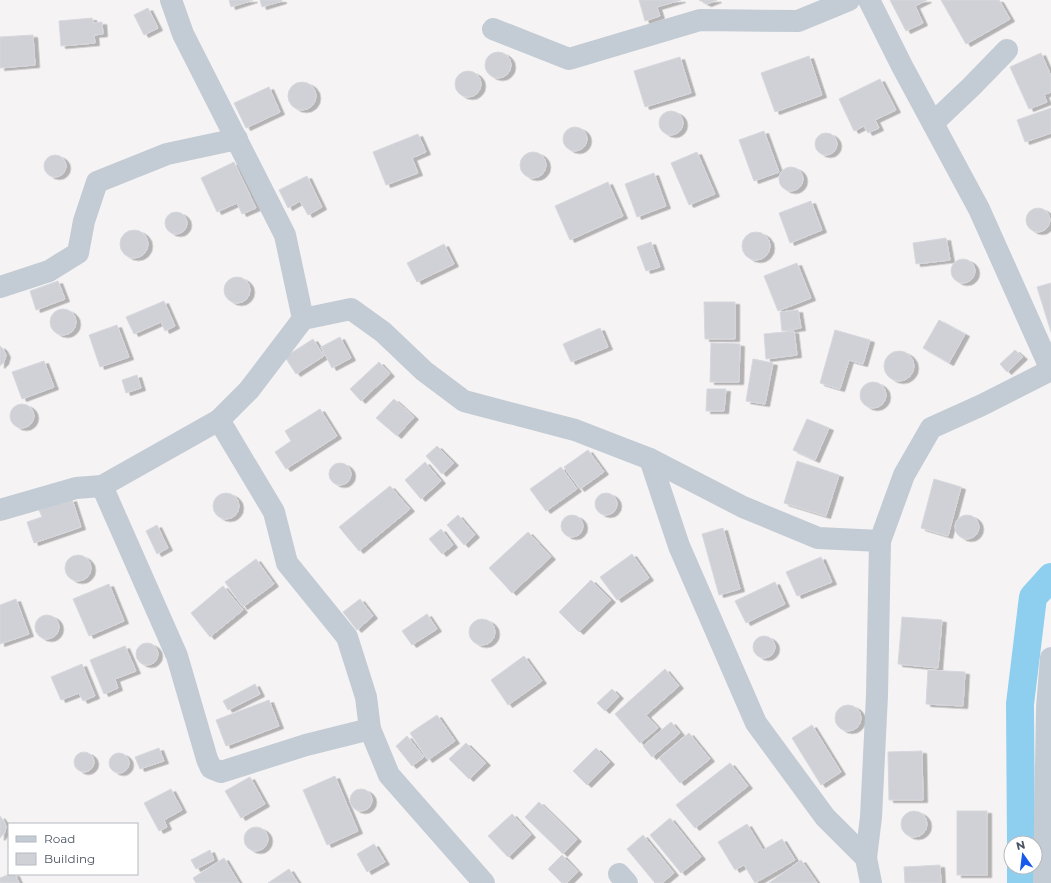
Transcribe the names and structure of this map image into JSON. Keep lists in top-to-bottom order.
{
  "legend": ["Road", "Building"],
  "north": "top"
}
